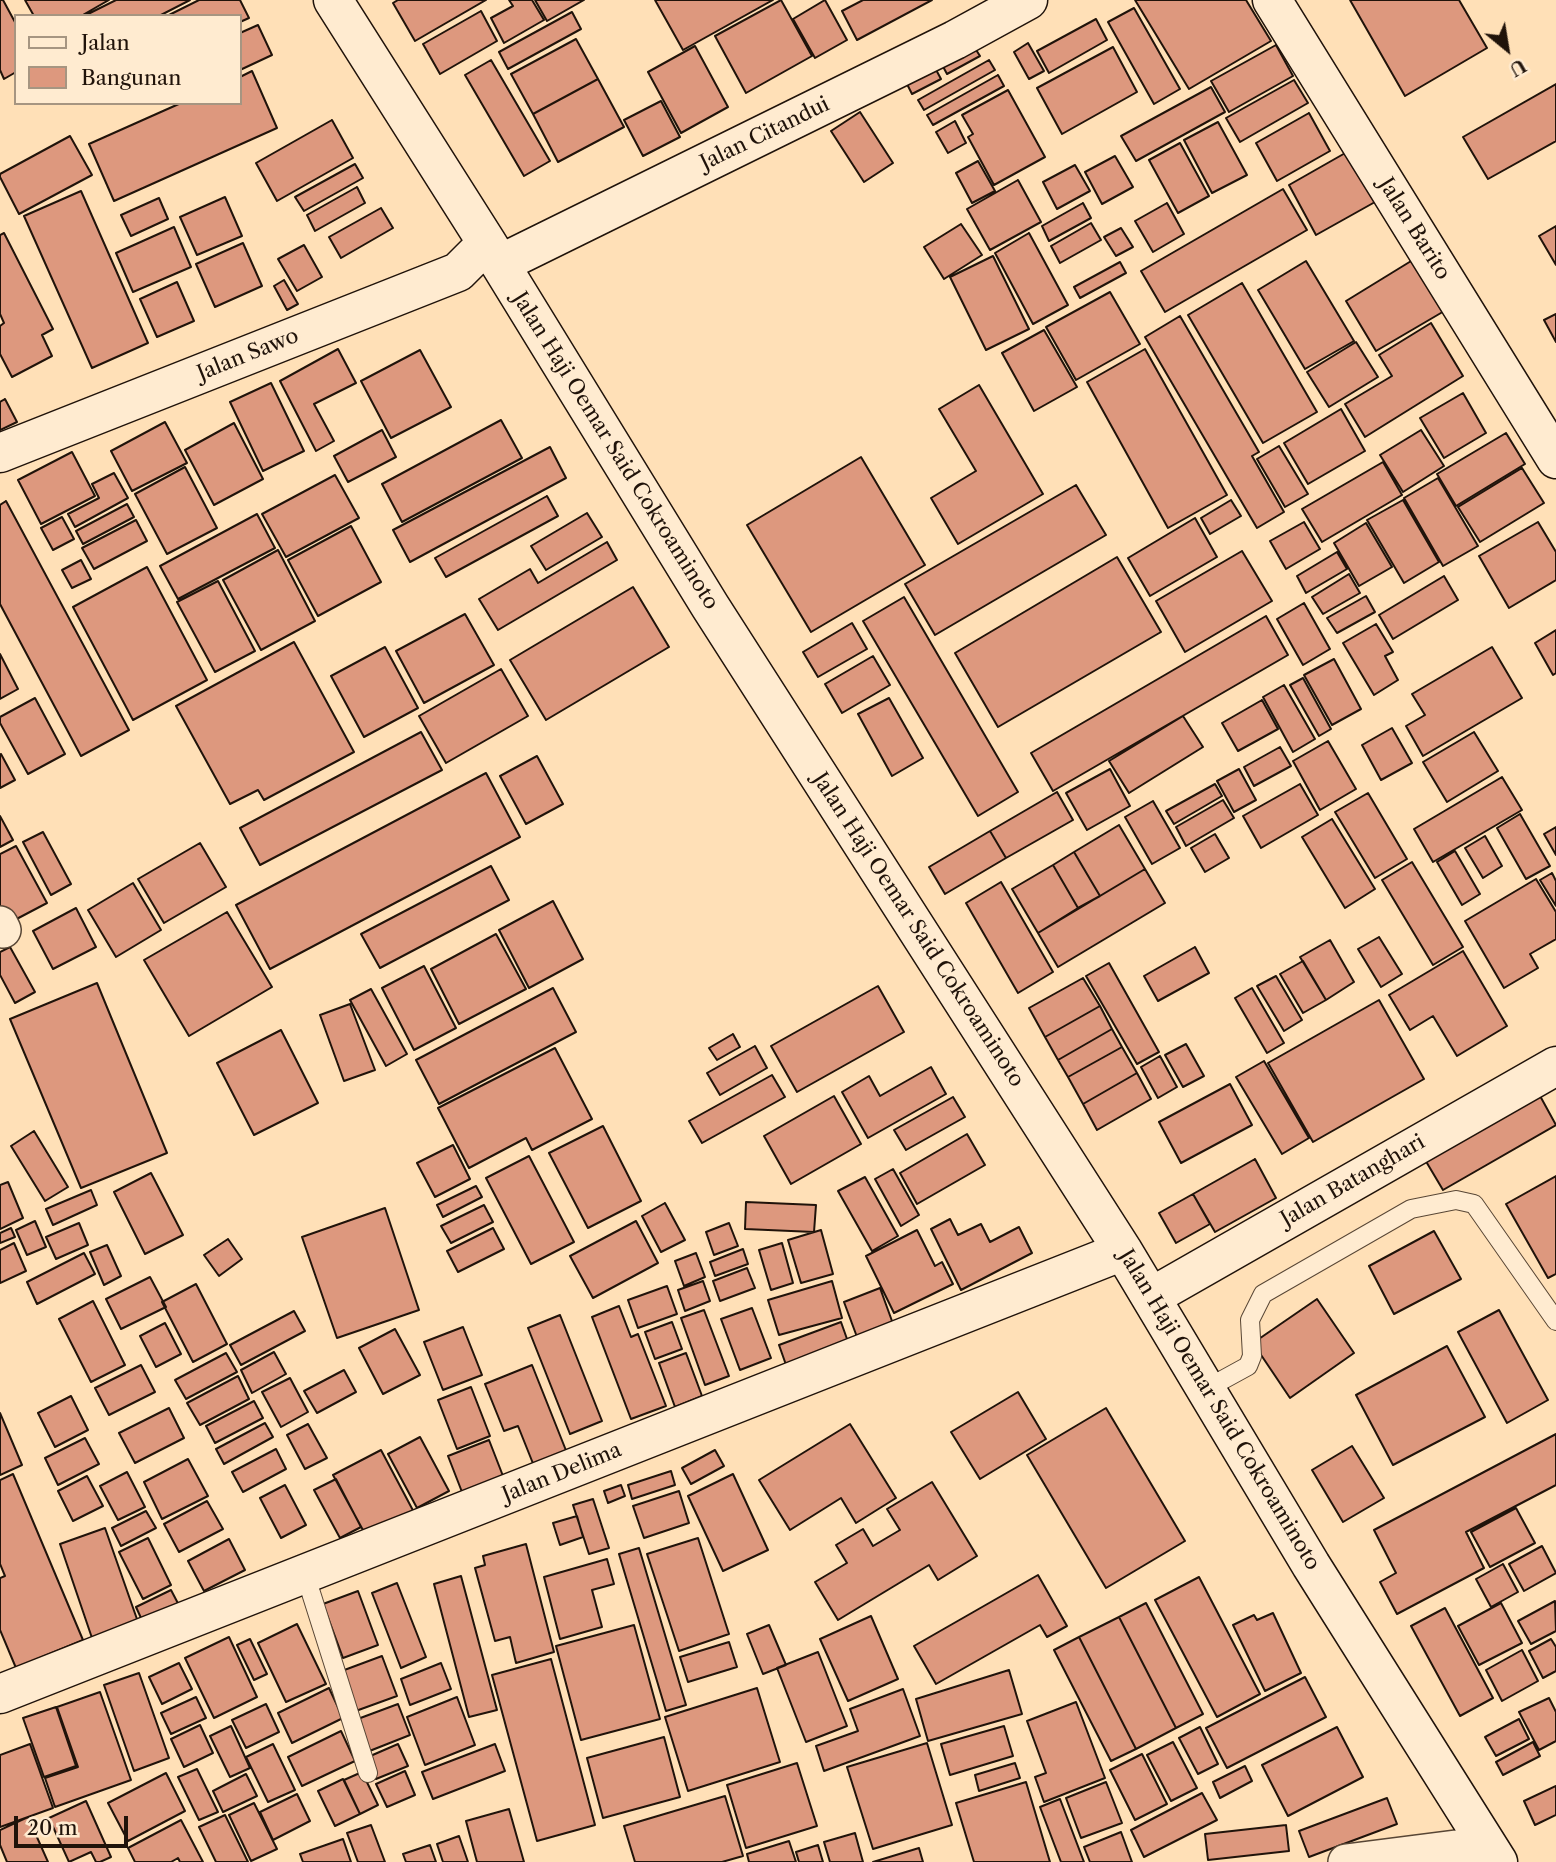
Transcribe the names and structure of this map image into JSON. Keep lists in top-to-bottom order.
{
  "streets": {
    "street": [
      "Jalan Citandui",
      "Jalan Barito",
      "Jalan Sawo",
      "Jalan Haji Oemar Said Cokroaminoto",
      "Jalan Batanghari",
      "Jalan Delima"
    ]
  },
  "crossings": [
    ["Jalan Citandui", "Jalan Sawo"],
    ["Jalan Citandui", "Jalan Haji Oemar Said Cokroaminoto"],
    ["Jalan Sawo", "Jalan Haji Oemar Said Cokroaminoto"],
    ["Jalan Haji Oemar Said Cokroaminoto", "Jalan Batanghari"],
    ["Jalan Haji Oemar Said Cokroaminoto", "Jalan Delima"]
  ],
  "legend": ["Jalan", "Bangunan"],
  "scale_bar": "20 m",
  "north": "bottom right"
}
